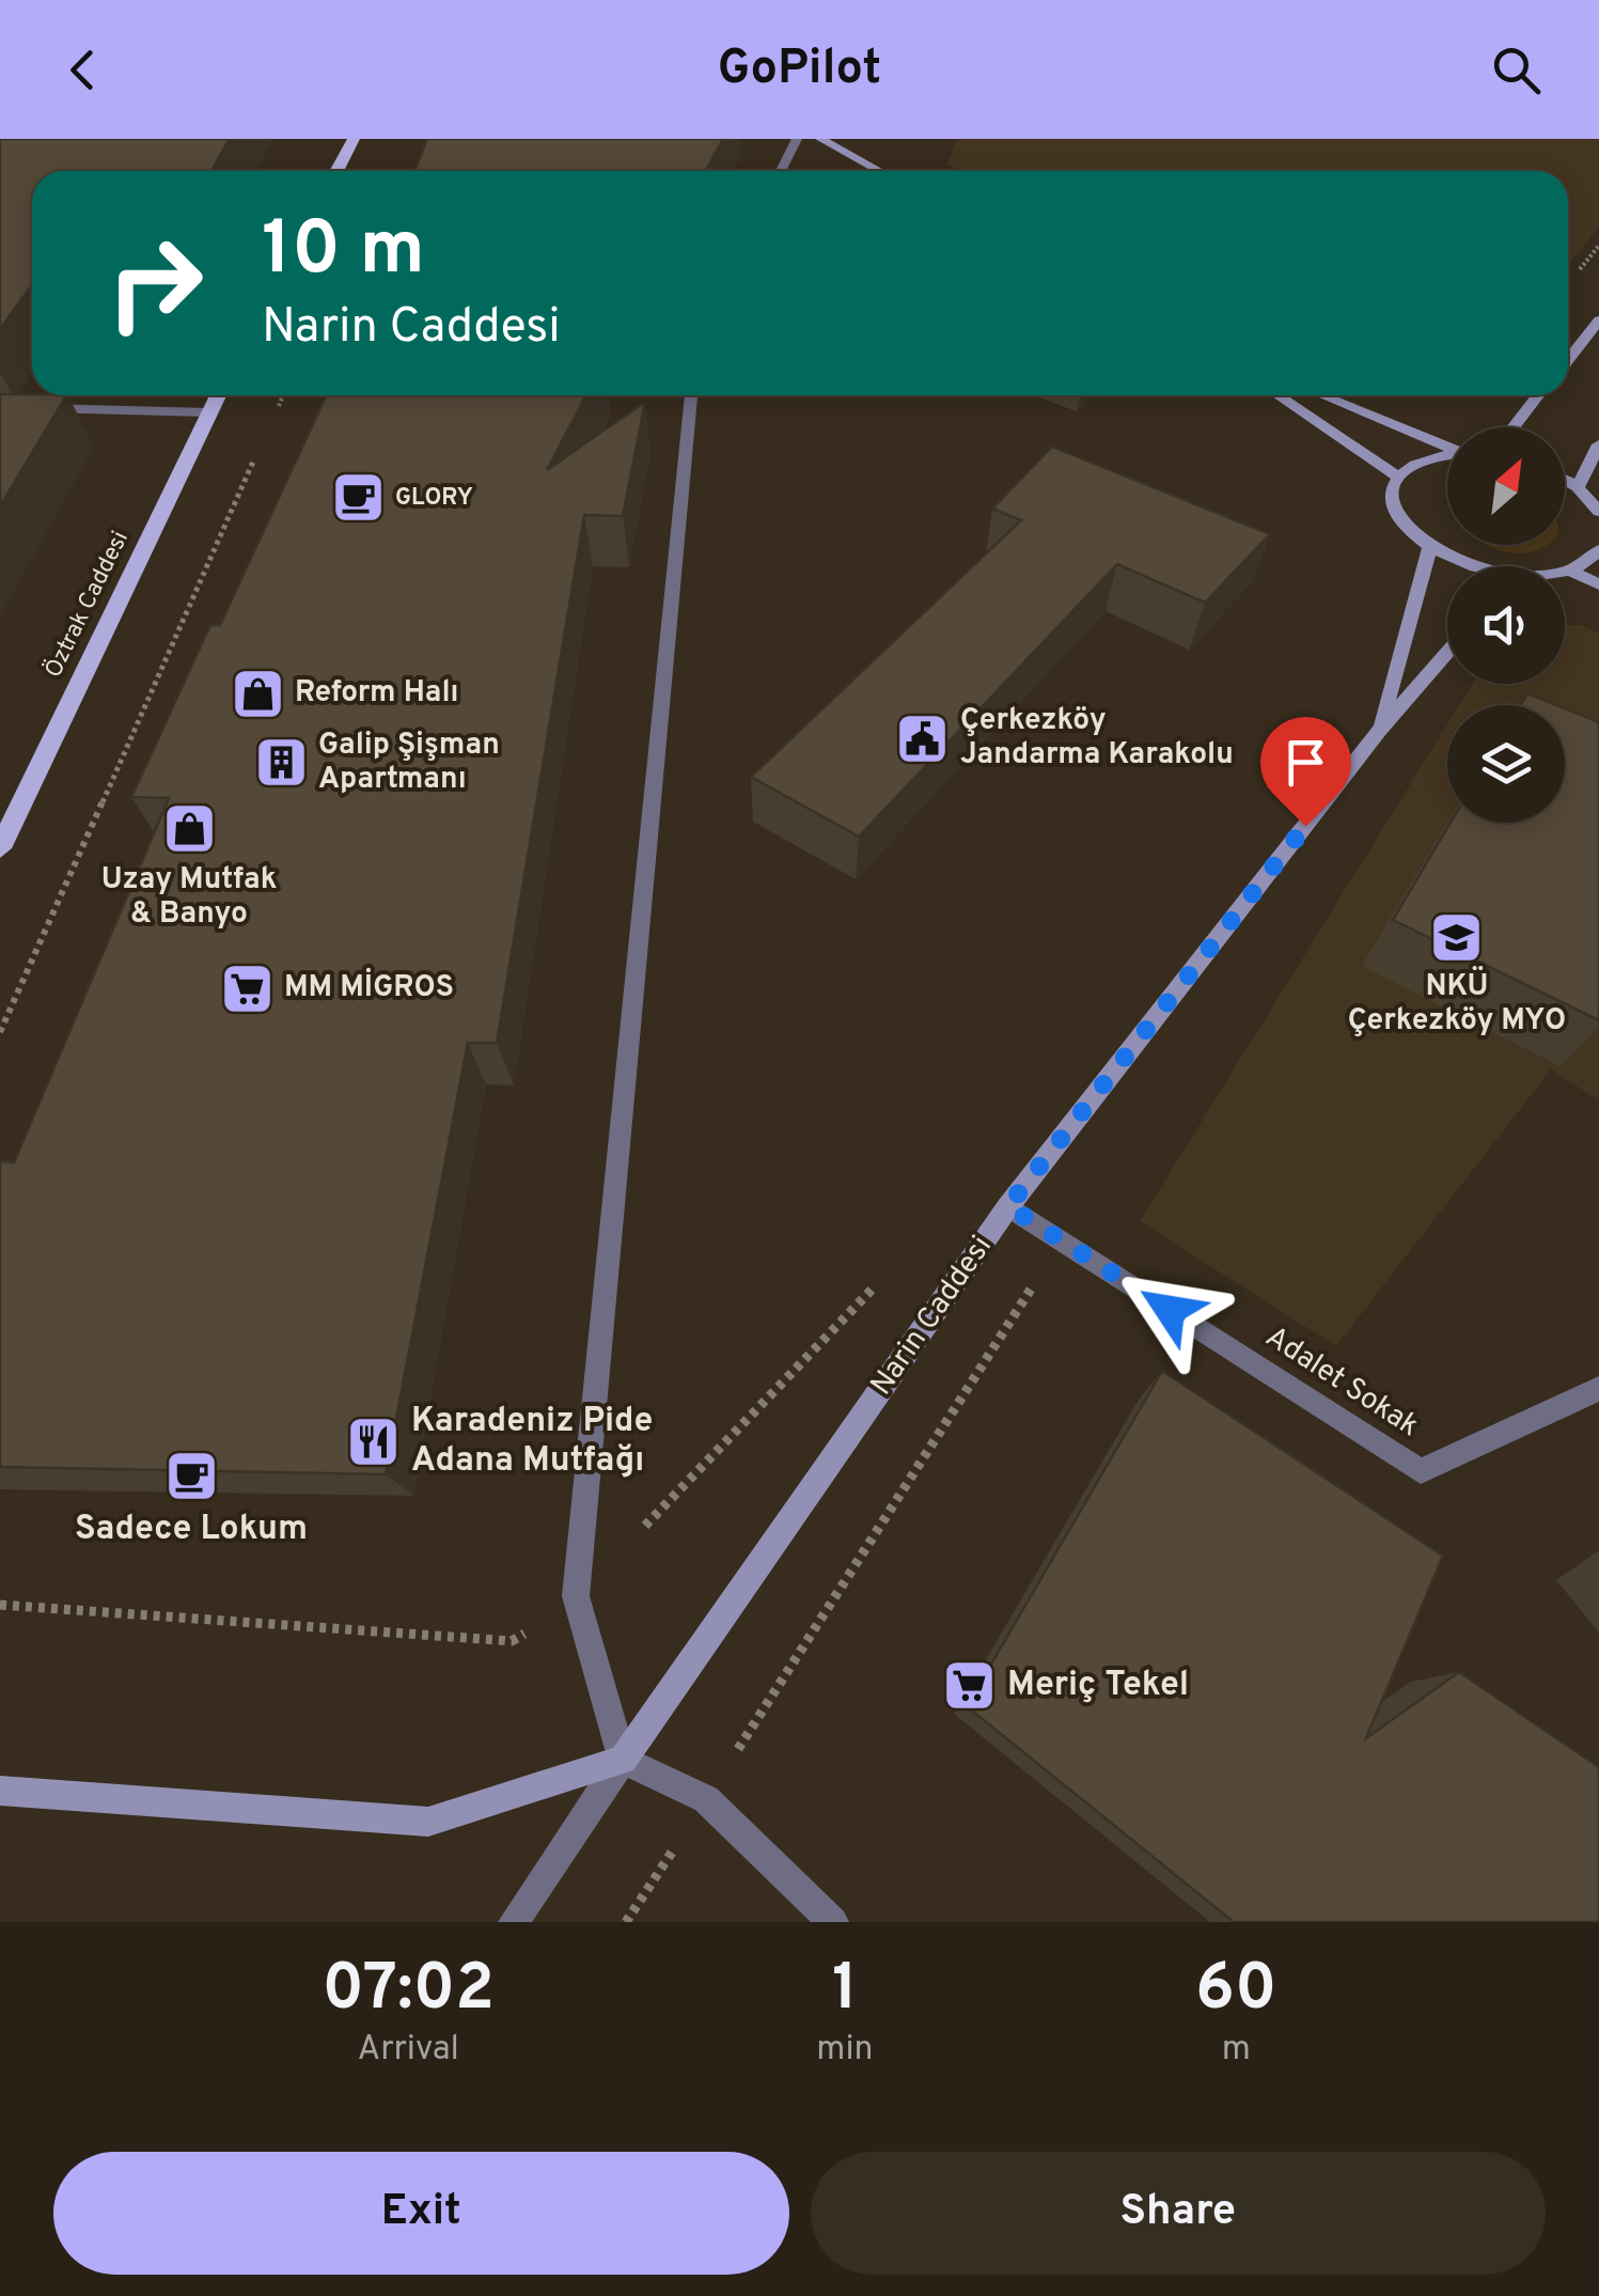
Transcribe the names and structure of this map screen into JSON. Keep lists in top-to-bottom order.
{
  "streets": {
    "main road": ["Öztrak Caddesi", "Narin Caddesi"],
    "street": ["Adalet Sokak"]
  },
  "crossings": [
    ["Narin Caddesi", "Adalet Sokak"]
  ],
  "places": {
    "cafe": ["GLORY", "Sadece Lokum"],
    "shop": ["Reform Halı", "Uzay Mutfak & Banyo"],
    "public building": ["Çerkezköy Jandarma Karakolu"],
    "building": ["Galip Şişman Apartmanı"],
    "school or university": ["NKÜ Çerkezköy MYO"],
    "supermarket": ["MM MİGROS", "Meriç Tekel"],
    "restaurant": ["Karadeniz Pide Adana Mutfağı"]
  },
  "north": "top right",
  "page": {
    "header": "GoPilot",
    "turn": ["10 m", "Narin Caddesi"],
    "eta": [
      "07:02",
      "Arrival",
      "1",
      "min",
      "60",
      "m"
    ],
    "buttons": ["Exit", "Share"]
  }
}
